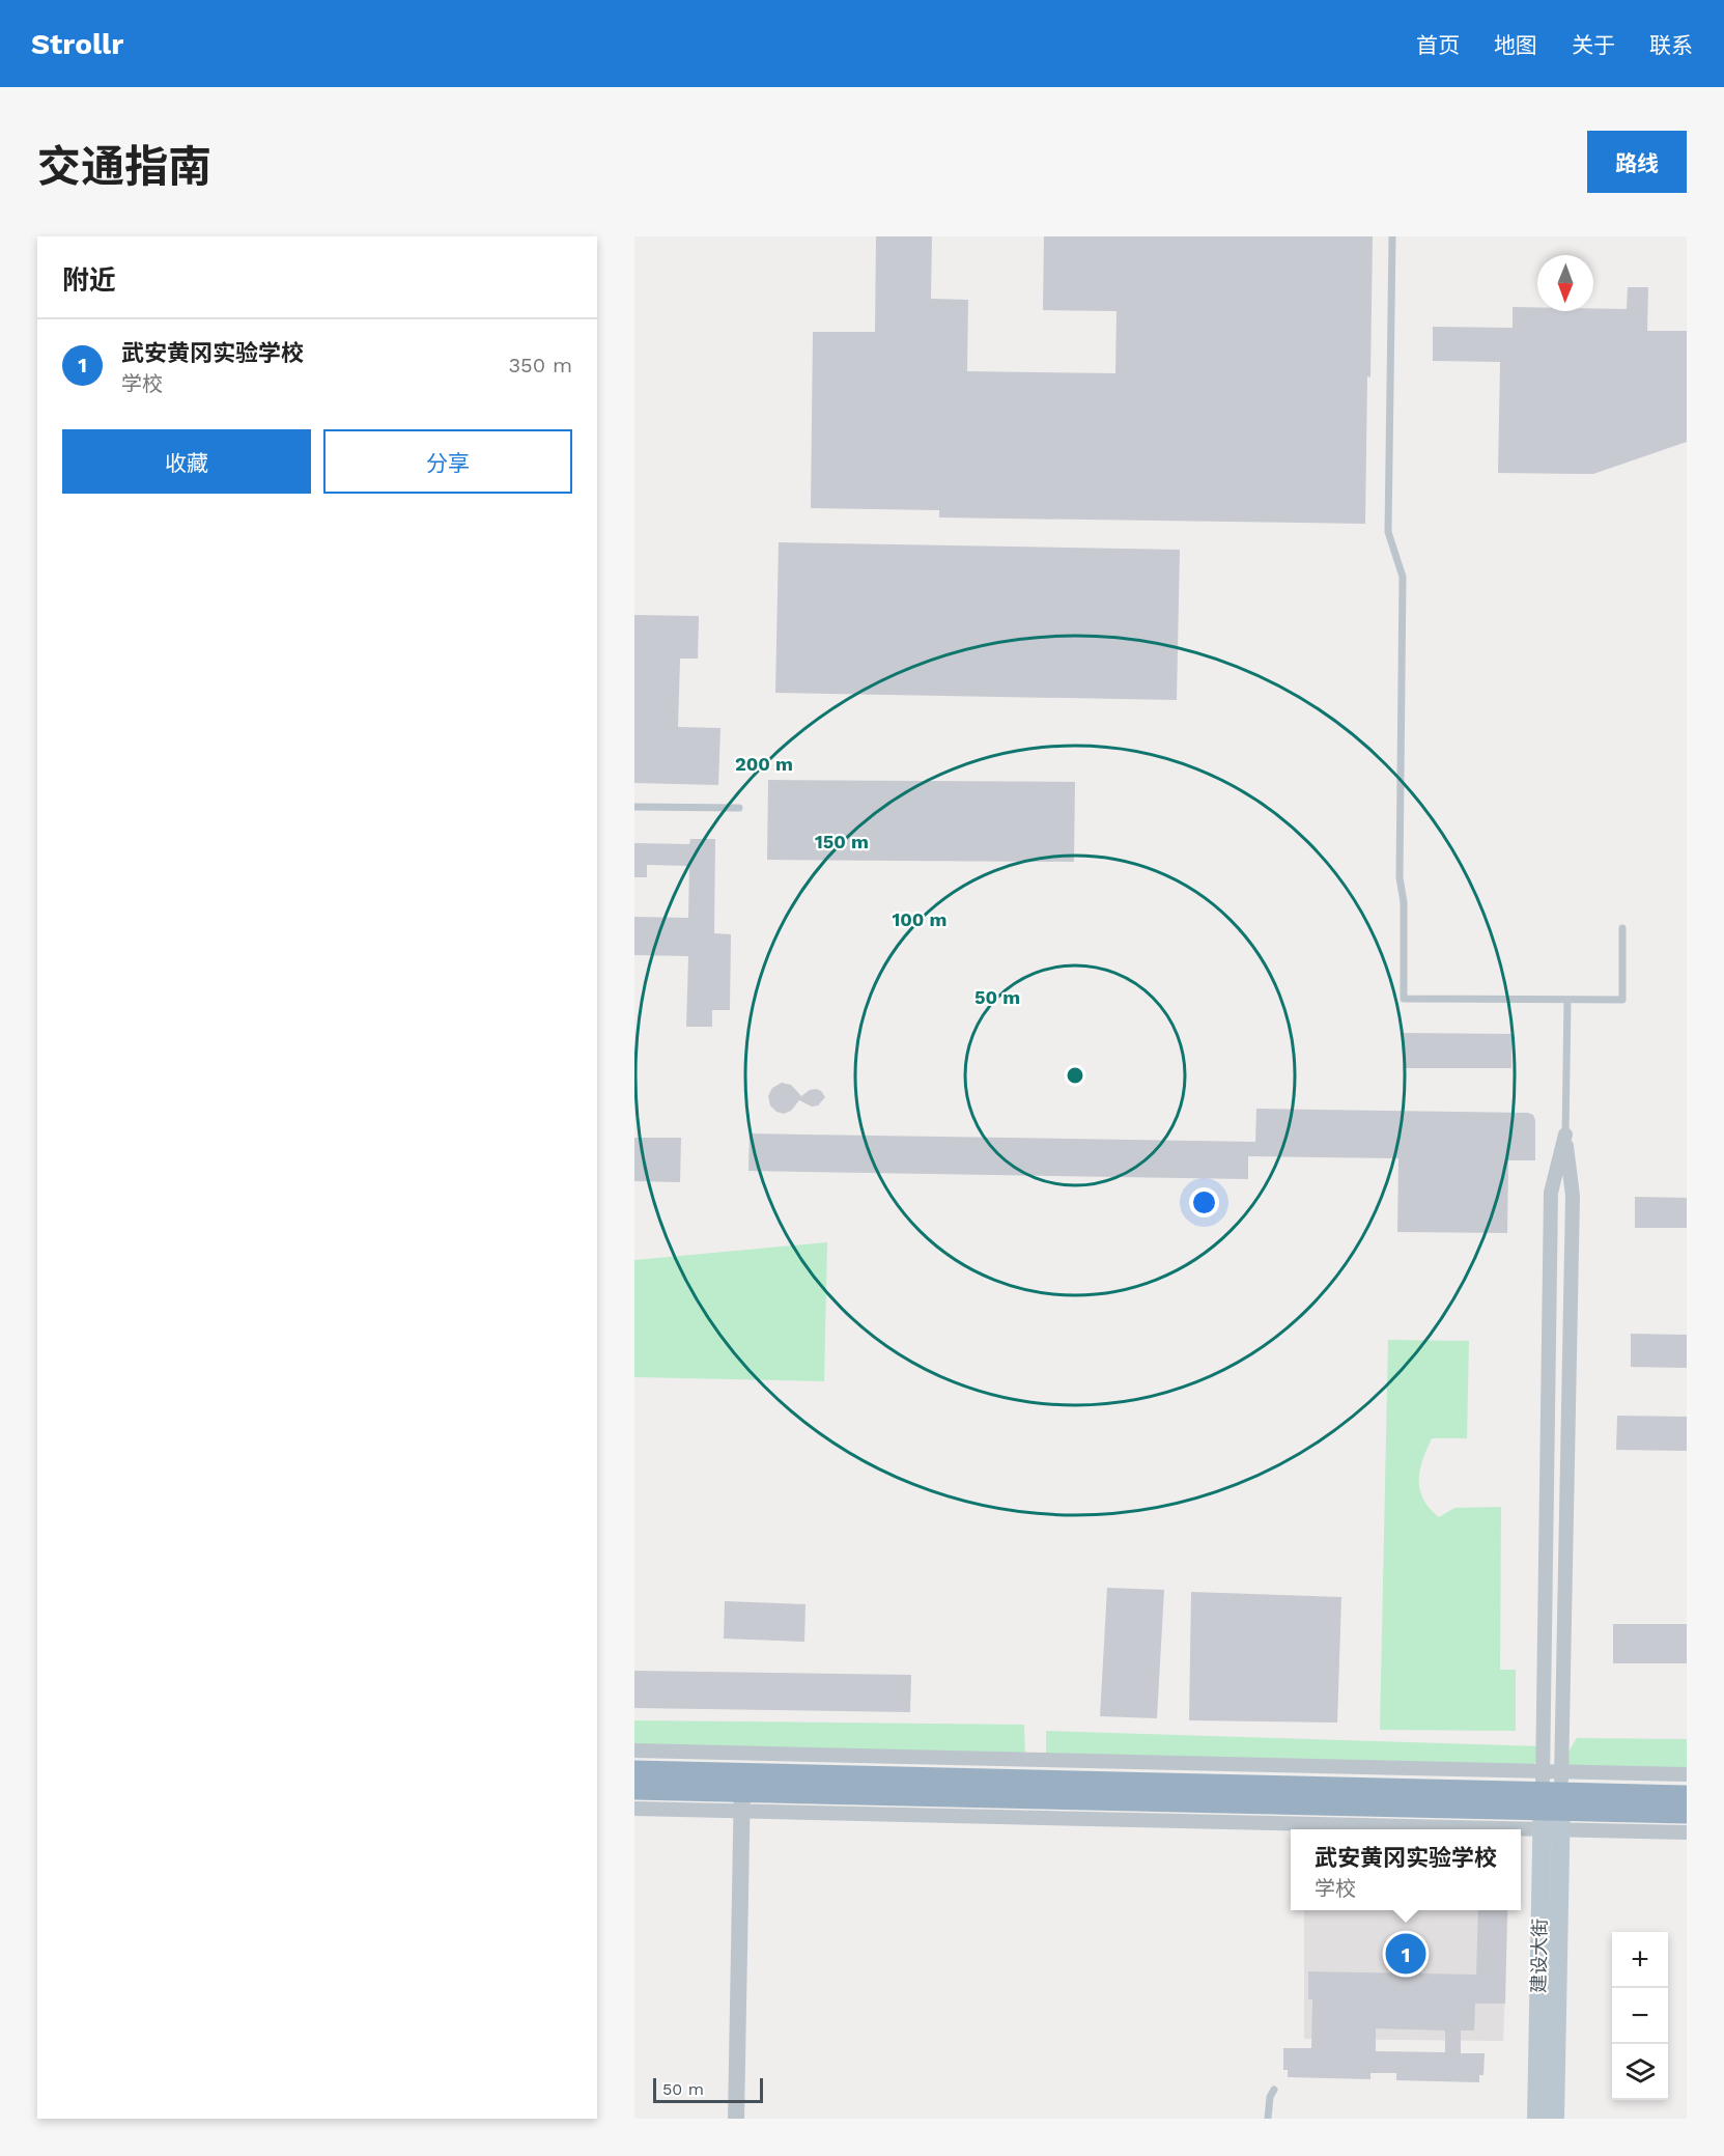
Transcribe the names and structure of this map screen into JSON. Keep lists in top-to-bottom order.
{
  "streets": {
    "main road": ["建设大街"]
  },
  "scale_bar": "50 m",
  "north": "bottom",
  "page": {
    "header": "Strollr",
    "nav": [
      "首页",
      "地图",
      "关于",
      "联系"
    ],
    "title": "交通指南",
    "buttons": [
      "路线",
      ["收藏", "分享"]
    ],
    "heading": "附近",
    "list": [
      {
        "mark": "1",
        "name": "武安黄冈实验学校",
        "note": "学校",
        "value": "350 m"
      }
    ],
    "popup": ["武安黄冈实验学校", "学校"],
    "pins": "1",
    "map_buttons": ["+", "−"],
    "scale": "50 m"
  },
  "rings": [
    "200 m",
    "150 m",
    "100 m",
    "50 m"
  ]
}
